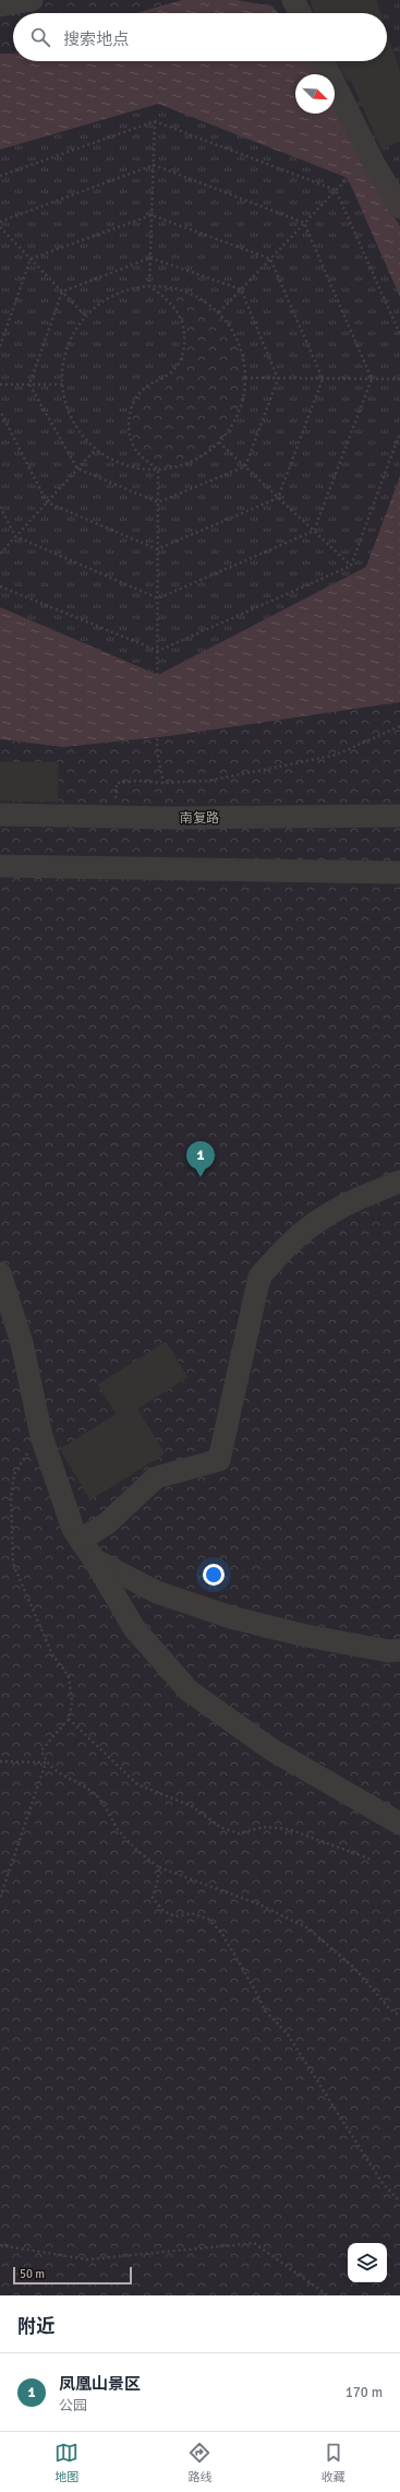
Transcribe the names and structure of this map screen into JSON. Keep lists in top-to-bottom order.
{
  "streets": {
    "street": ["南复路"]
  },
  "scale_bar": "50 m",
  "north": "bottom right",
  "page": {
    "search": "搜索地点",
    "pins": "1",
    "scale": "50 m",
    "heading": "附近",
    "list": [
      {
        "mark": "1",
        "name": "凤凰山景区",
        "note": "公园",
        "value": "170 m"
      }
    ],
    "nav": ["地图", "路线", "收藏"]
  }
}
